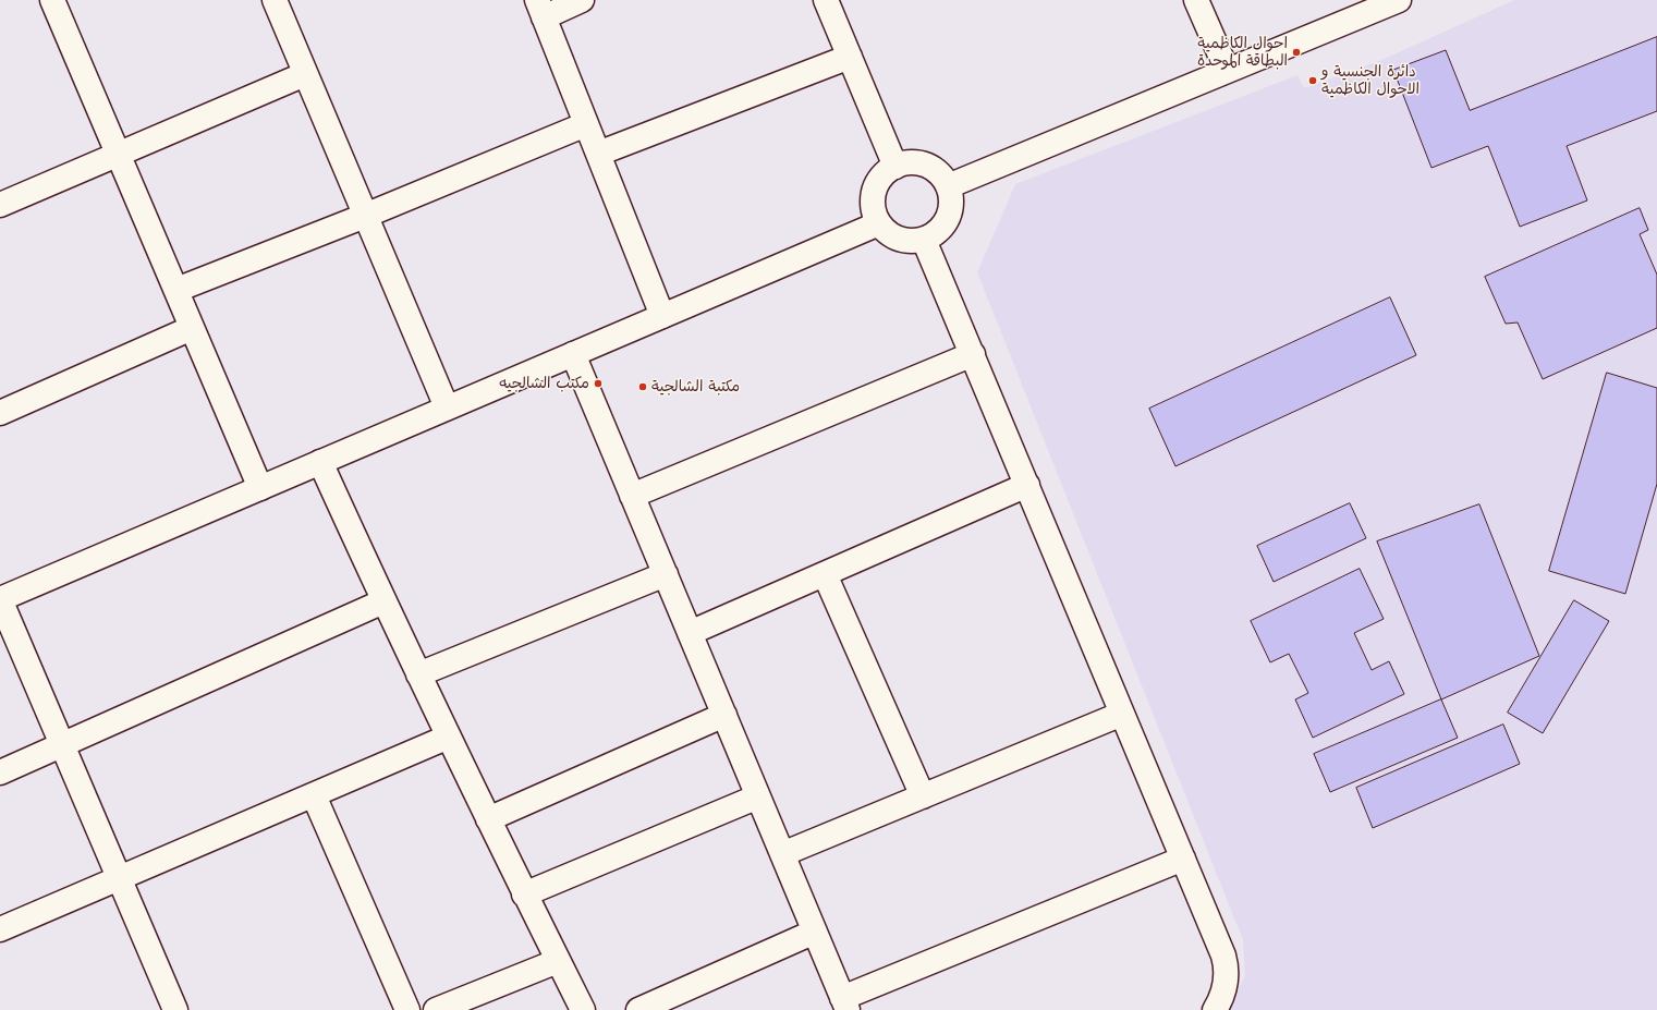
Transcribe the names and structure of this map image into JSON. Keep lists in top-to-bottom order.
{
  "places": [
    "احوال الكاظمية البطاقة الموحدة",
    "دائرة الجنسية و الاحوال الكاظمية",
    "مكتب الشالجيه",
    "مكتبة الشالجية"
  ]
}
